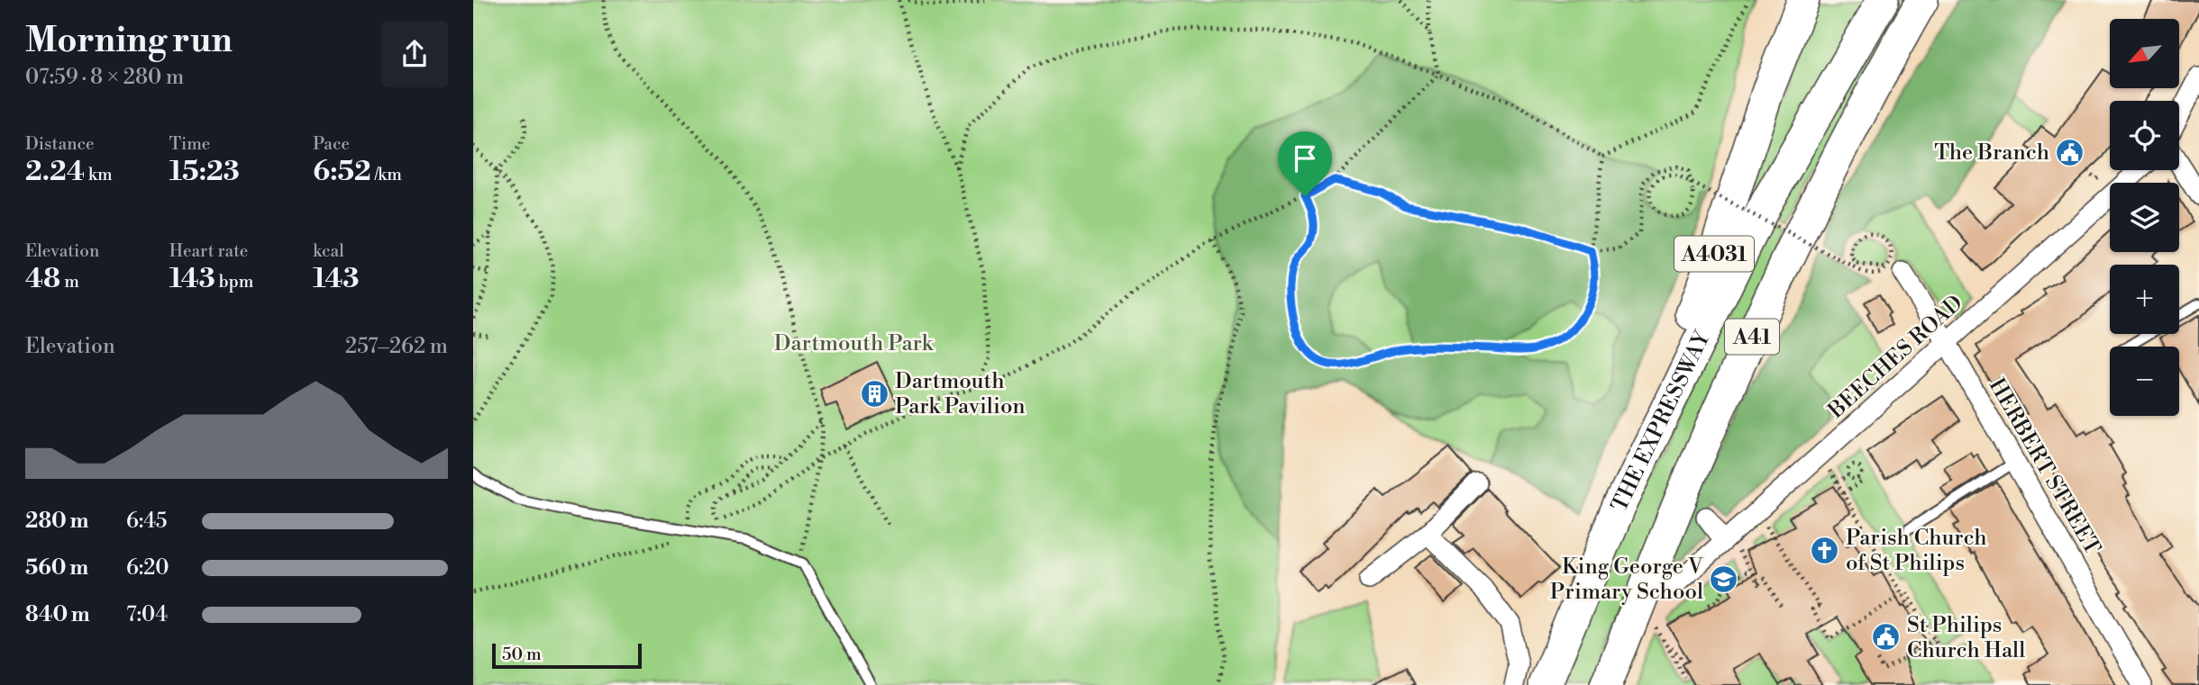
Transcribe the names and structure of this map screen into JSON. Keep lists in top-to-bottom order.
{
  "streets": {
    "highway": ["A4031", "A41", "THE EXPRESSWAY"],
    "street": ["BEECHES ROAD", "HERBERT STREET"]
  },
  "crossings": [
    ["A4031", "THE EXPRESSWAY"],
    ["BEECHES ROAD", "HERBERT STREET"]
  ],
  "parks": ["Dartmouth Park"],
  "places": {
    "public building": ["The Branch", "St Philips Church Hall"],
    "building": ["Dartmouth Park Pavilion"],
    "church": ["Parish Church of St Philips"],
    "school or university": ["King George V Primary School"]
  },
  "scale_bar": "50 m",
  "north": "bottom left",
  "page": {
    "heading": ["Morning run", "07:59 · 8 × 280 m"],
    "map_buttons": ["+", "−"],
    "stats": [
      ["Distance", "2.24 km"],
      ["Time", "15:23"],
      ["Pace", "6:52 /km"],
      ["Elevation", "48 m"],
      ["Heart rate", "143 bpm"],
      ["kcal", "143"]
    ],
    "chart": ["Elevation", "257–262 m"],
    "list": [
      {
        "name": "280 m",
        "note": "6:45"
      },
      {
        "name": "560 m",
        "note": "6:20"
      },
      {
        "name": "840 m",
        "note": "7:04"
      }
    ],
    "scale": "50 m"
  }
}
